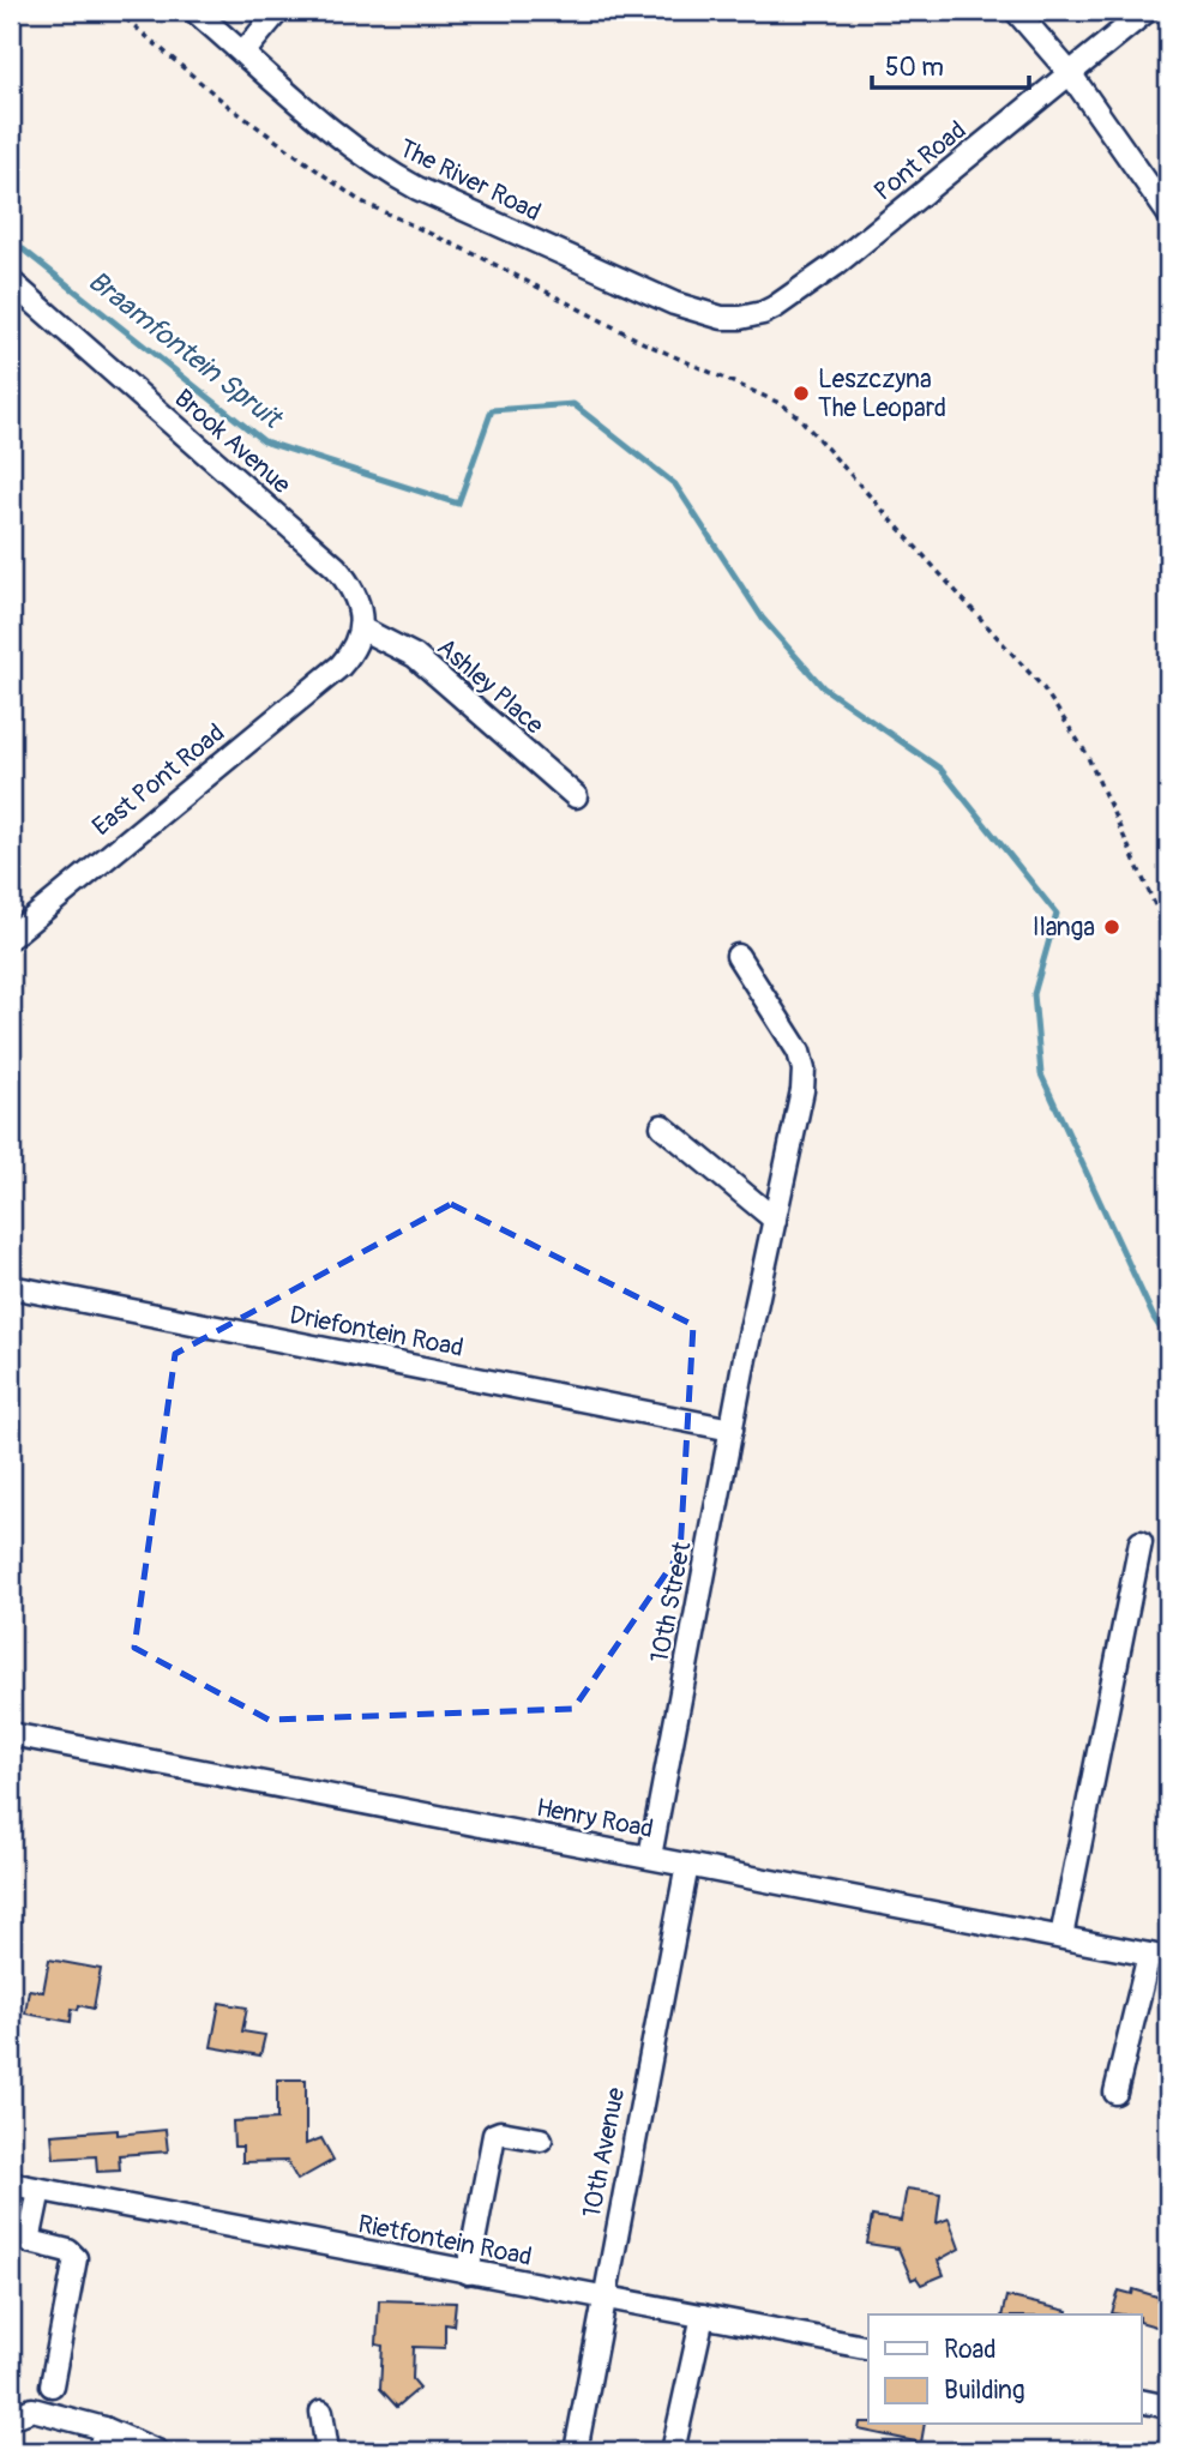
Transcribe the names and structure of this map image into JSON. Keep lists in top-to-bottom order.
{
  "streets": {
    "street": [
      "Pont Road",
      "The River Road",
      "Brook Avenue",
      "Ashley Place",
      "East Pont Road",
      "Driefontein Road",
      "10th Street",
      "Henry Road",
      "10th Avenue",
      "Rietfontein Road"
    ]
  },
  "crossings": [
    ["Pont Road", "The River Road"],
    ["Brook Avenue", "Ashley Place"],
    ["Brook Avenue", "East Pont Road"],
    ["Ashley Place", "East Pont Road"],
    ["Driefontein Road", "10th Street"],
    ["10th Street", "Henry Road"],
    ["Henry Road", "10th Avenue"],
    ["10th Avenue", "Rietfontein Road"]
  ],
  "water": ["Braamfontein Spruit"],
  "places": ["Leszczyna The Leopard", "Ilanga"],
  "legend": ["Road", "Building"],
  "scale_bar": "50 m"
}
